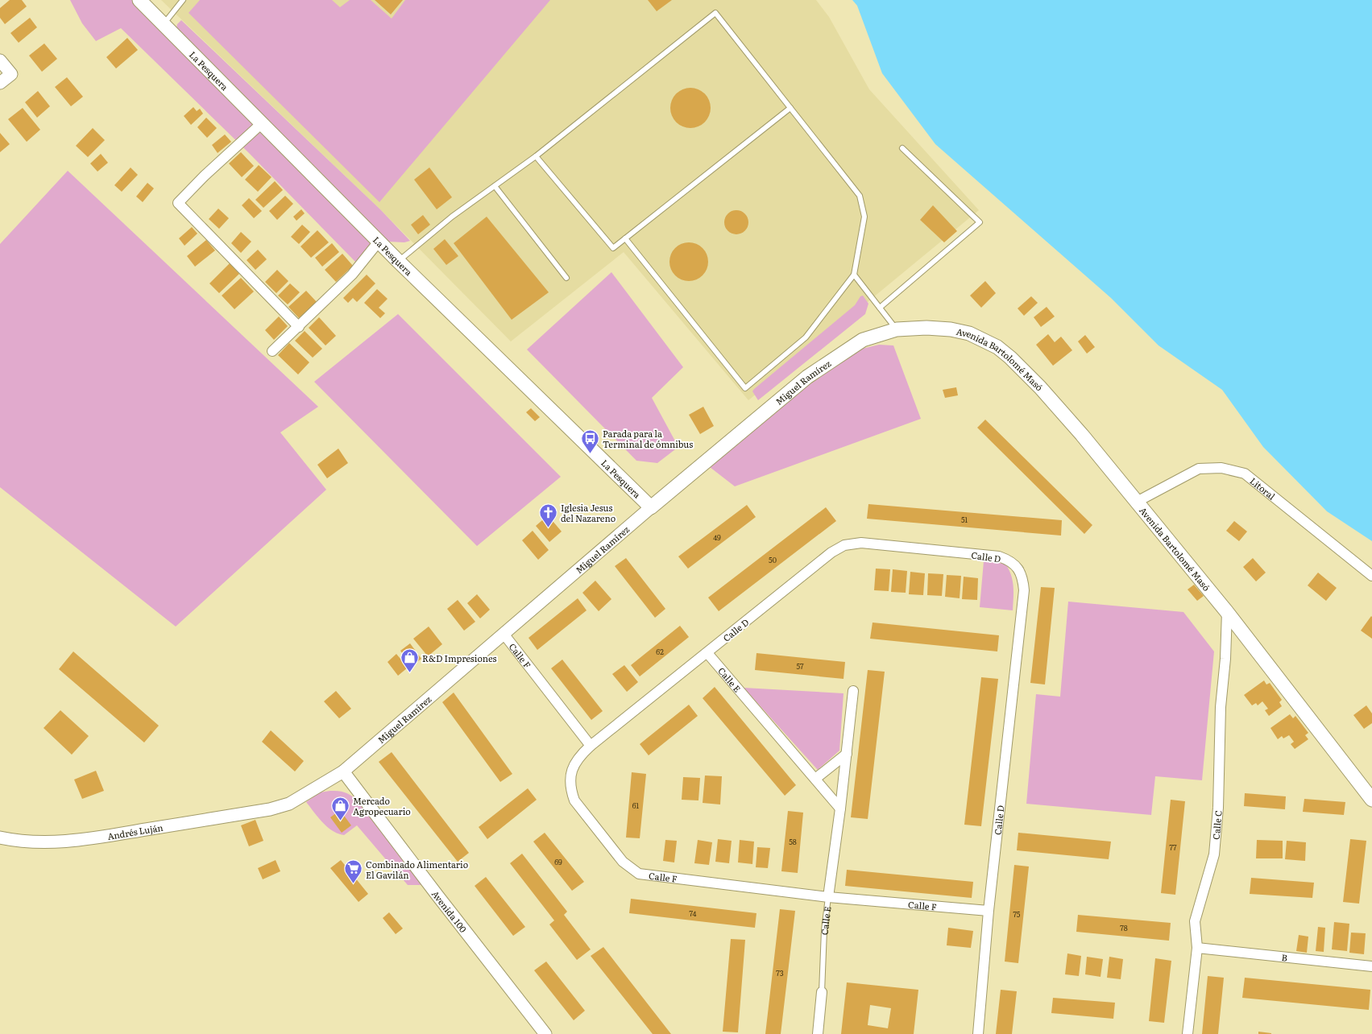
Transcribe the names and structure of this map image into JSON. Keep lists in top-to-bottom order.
{
  "streets": {
    "main road": ["La Pesquera", "Avenida Bartolomé Masó", "Miguel Ramírez"],
    "street": [
      "Litoral",
      "Calle D",
      "Calle F",
      "Calle E",
      "Calle C",
      "Andrés Luján",
      "Avenida 100",
      "B"
    ]
  },
  "crossings": [
    ["La Pesquera", "Miguel Ramírez"],
    ["Avenida Bartolomé Masó", "Miguel Ramírez"],
    ["Avenida Bartolomé Masó", "Litoral"],
    ["Avenida Bartolomé Masó", "Calle C"],
    ["Miguel Ramírez", "Calle F"],
    ["Miguel Ramírez", "Andrés Luján"],
    ["Miguel Ramírez", "Avenida 100"],
    ["Calle D", "Calle F"],
    ["Calle D", "Calle E"],
    ["Calle F", "Calle E"],
    ["Calle C", "B"]
  ],
  "places": {
    "bus stop": ["Parada para la Terminal de ómnibus"],
    "church": ["Iglesia Jesus del Nazareno"],
    "shop": ["R&D Impresiones", "Mercado Agropecuario"],
    "supermarket": ["Combinado Alimentario El Gavilán"]
  },
  "house_numbers": [
    "51",
    "49",
    "50",
    "62",
    "57",
    "61",
    "58",
    "77",
    "69",
    "74",
    "75",
    "78",
    "73"
  ]
}
